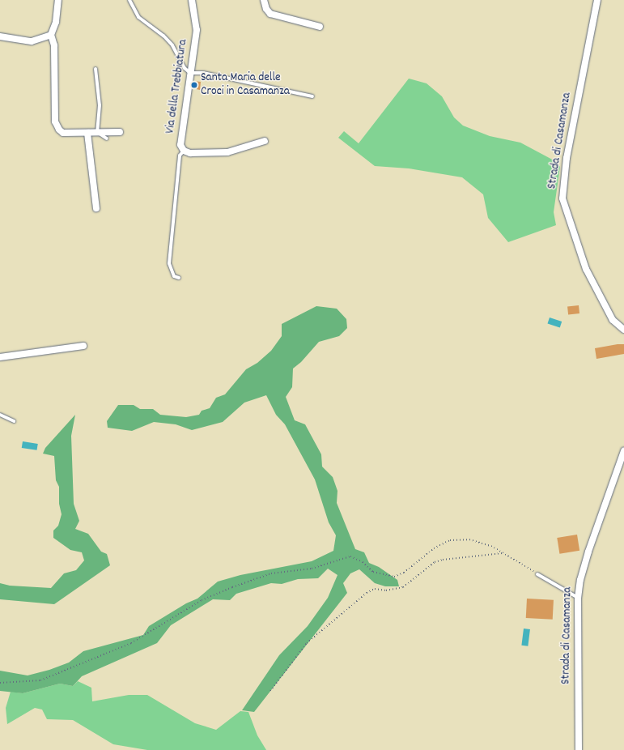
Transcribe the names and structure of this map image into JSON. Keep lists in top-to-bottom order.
{
  "streets": {
    "street": ["Via della Trebbiatura", "Strada di Casamanza"]
  },
  "places": ["Santa Maria delle Croci in Casamanza"]
}
